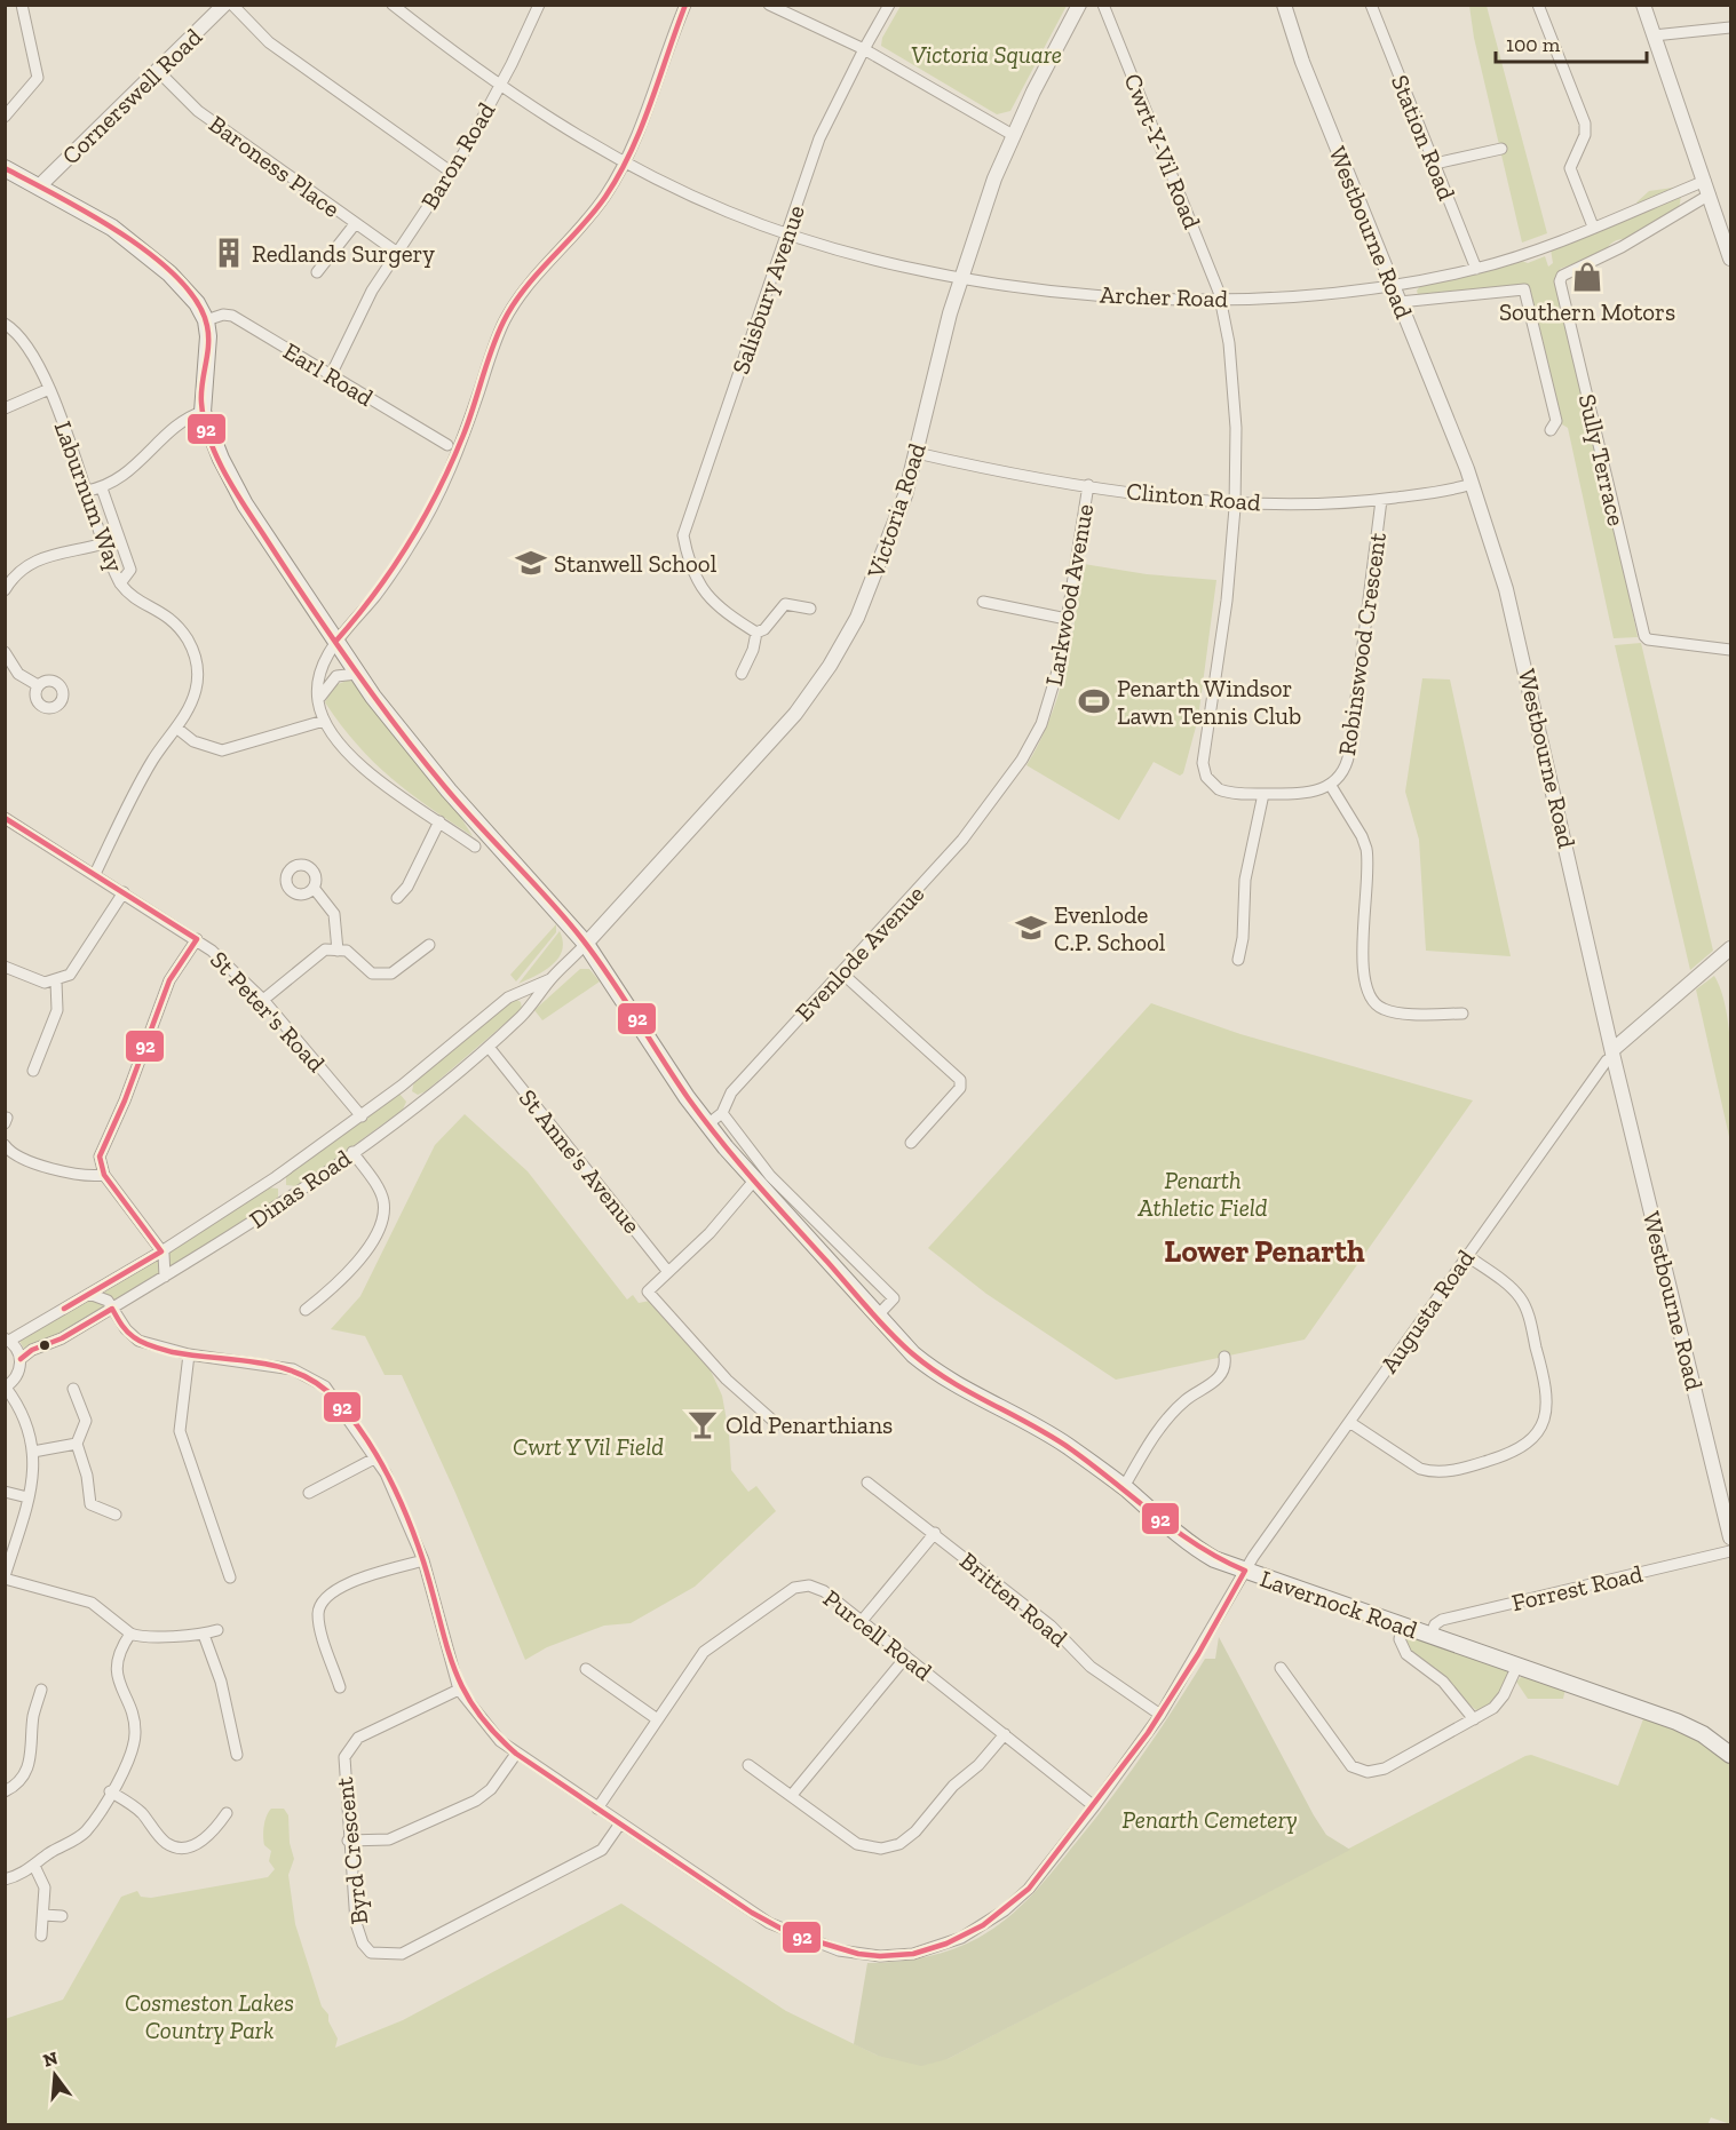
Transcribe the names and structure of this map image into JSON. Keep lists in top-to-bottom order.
{
  "streets": {
    "main road": ["Lavernock Road"],
    "street": [
      "Cornerswell Road",
      "Station Road",
      "Cwrt-Y-Vil Road",
      "Baron Road",
      "Baroness Place",
      "Westbourne Road",
      "Salisbury Avenue",
      "Archer Road",
      "Earl Road",
      "Sully Terrace",
      "Laburnum Way",
      "Clinton Road",
      "Victoria Road",
      "Larkwood Avenue",
      "Robinswood Crescent",
      "Evenlode Avenue",
      "St Peter's Road",
      "St Anne's Avenue",
      "Dinas Road",
      "Augusta Road",
      "Forrest Road",
      "Britten Road",
      "Purcell Road",
      "Byrd Crescent"
    ]
  },
  "crossings": [
    ["Cornerswell Road", "Baroness Place"],
    ["Station Road", "Archer Road"],
    ["Cwrt-Y-Vil Road", "Archer Road"],
    ["Cwrt-Y-Vil Road", "Clinton Road"],
    ["Cwrt-Y-Vil Road", "Robinswood Crescent"],
    ["Baron Road", "Baroness Place"],
    ["Baron Road", "Archer Road"],
    ["Baron Road", "Earl Road"],
    ["Westbourne Road", "Archer Road"],
    ["Westbourne Road", "Clinton Road"],
    ["Westbourne Road", "Augusta Road"],
    ["Salisbury Avenue", "Archer Road"],
    ["Archer Road", "Victoria Road"],
    ["Laburnum Way", "St Peter's Road"],
    ["Clinton Road", "Victoria Road"],
    ["Clinton Road", "Larkwood Avenue"],
    ["Clinton Road", "Robinswood Crescent"],
    ["Victoria Road", "Dinas Road"],
    ["Victoria Road", "Lavernock Road"],
    ["Larkwood Avenue", "Evenlode Avenue"],
    ["Evenlode Avenue", "Lavernock Road"],
    ["St Peter's Road", "Dinas Road"],
    ["Dinas Road", "Lavernock Road"],
    ["Augusta Road", "Britten Road"],
    ["Augusta Road", "Lavernock Road"],
    ["Augusta Road", "Purcell Road"],
    ["Augusta Road", "Byrd Crescent"],
    ["Forrest Road", "Lavernock Road"]
  ],
  "districts": ["Lower Penarth"],
  "parks": [
    "Victoria Square",
    "Penarth Athletic Field",
    "Cwrt Y Vil Field",
    "Penarth Cemetery",
    "Cosmeston Lakes Country Park"
  ],
  "places": {
    "building": ["Redlands Surgery"],
    "shop": ["Southern Motors"],
    "school or university": ["Stanwell School", "Evenlode C.P. School"],
    "sports": ["Penarth Windsor Lawn Tennis Club"],
    "bar": ["Old Penarthians"]
  },
  "lines": ["transit line 92"],
  "scale_bar": "100 m",
  "north": "top"
}
